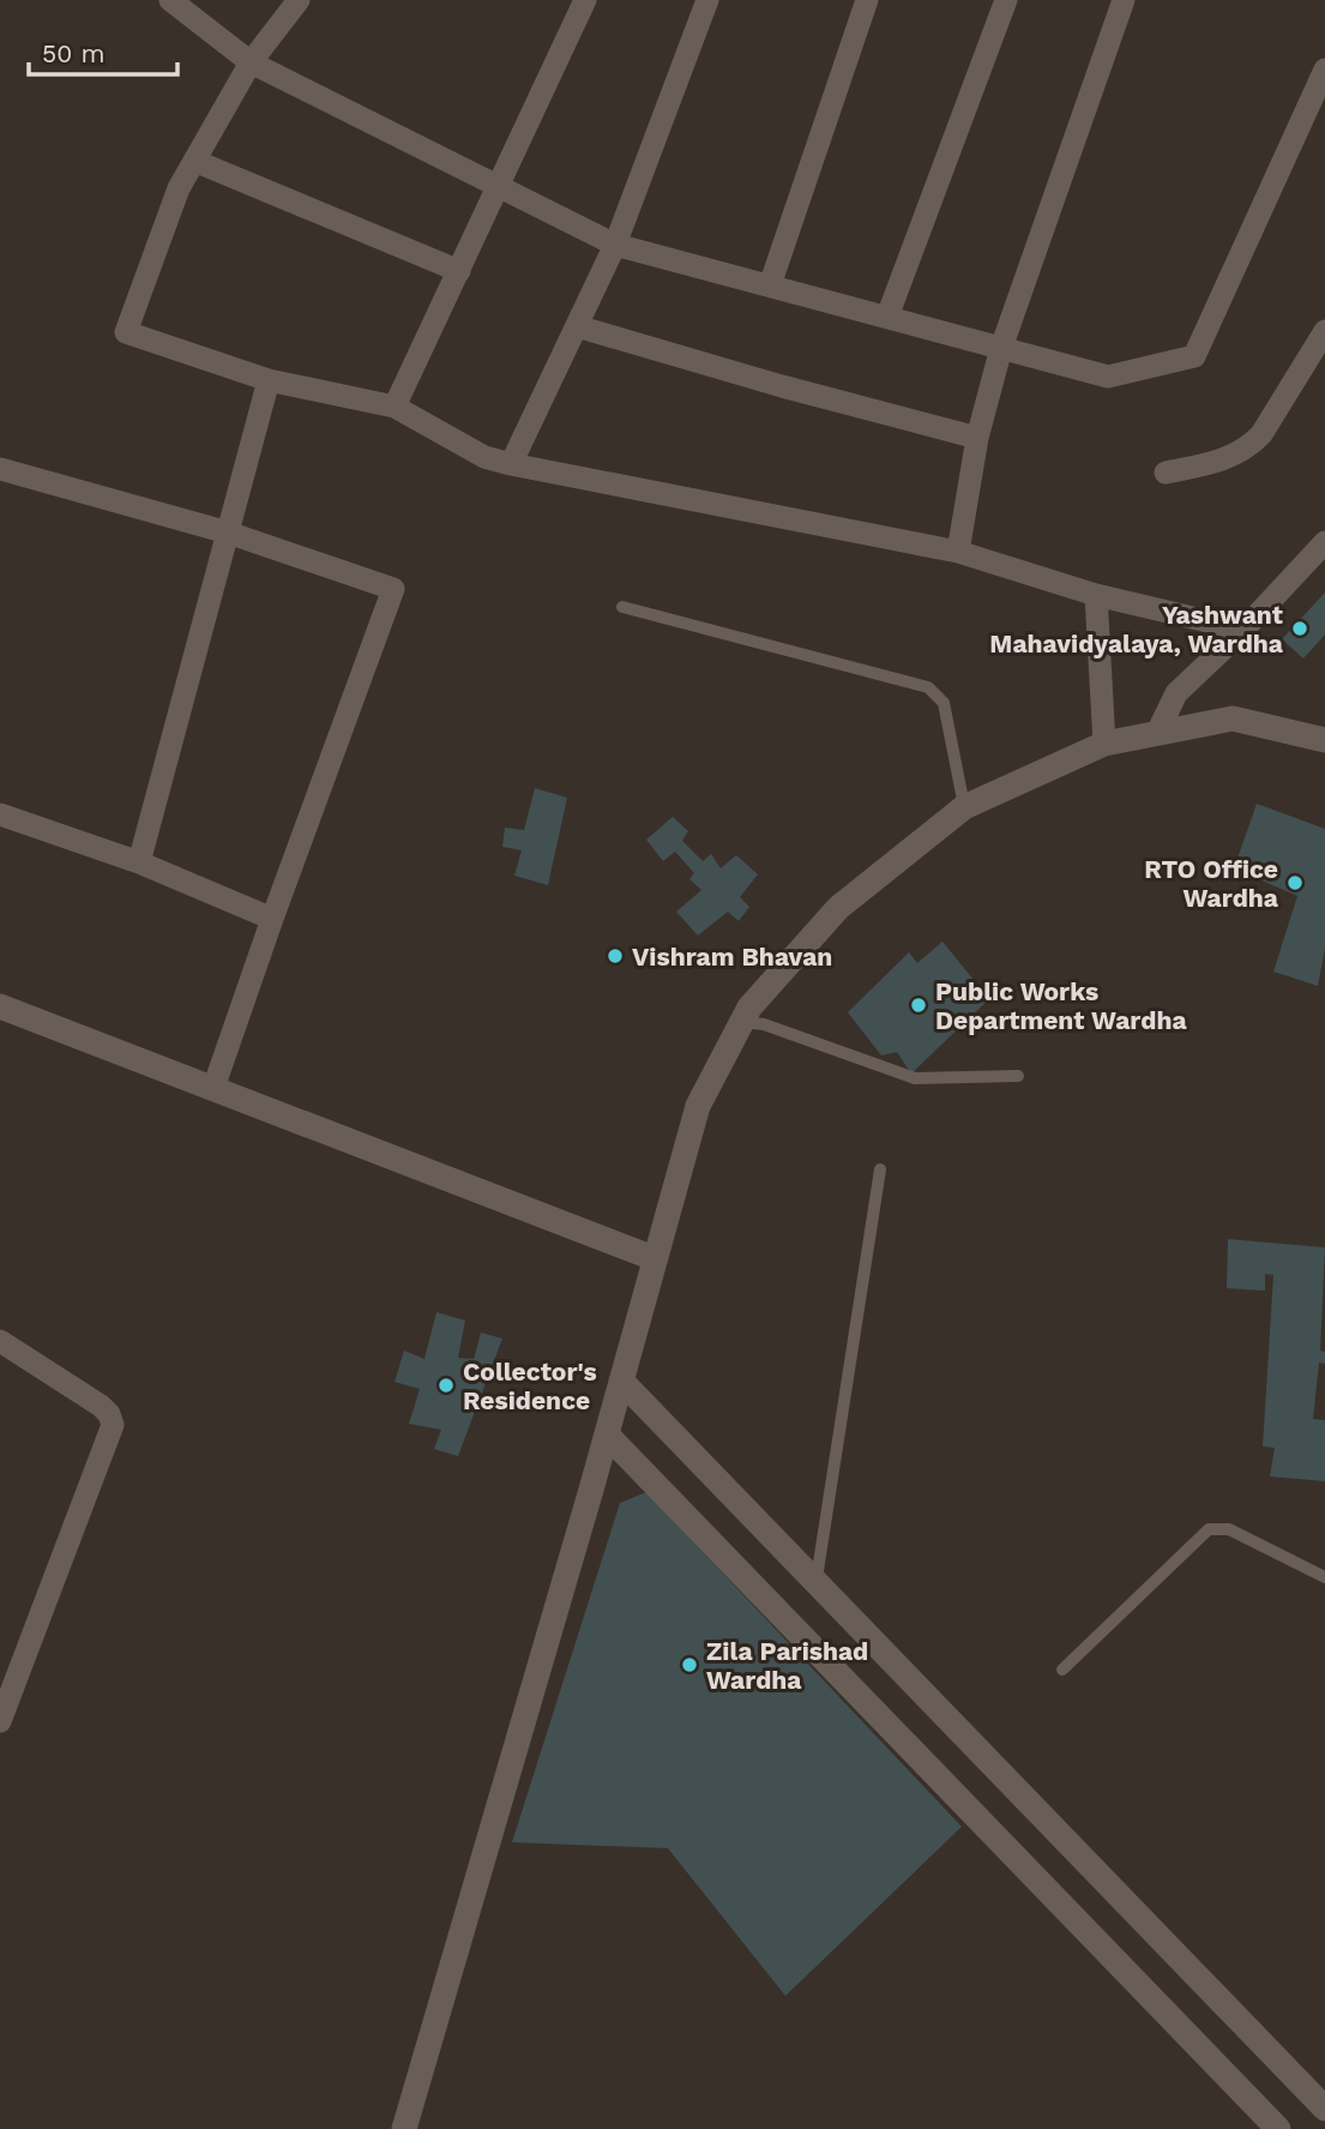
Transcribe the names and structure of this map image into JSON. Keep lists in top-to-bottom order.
{
  "places": [
    "Yashwant Mahavidyalaya, Wardha",
    "RTO Office Wardha",
    "Vishram Bhavan",
    "Public Works Department Wardha",
    "Collector's Residence",
    "Zila Parishad Wardha"
  ],
  "scale_bar": "50 m"
}
